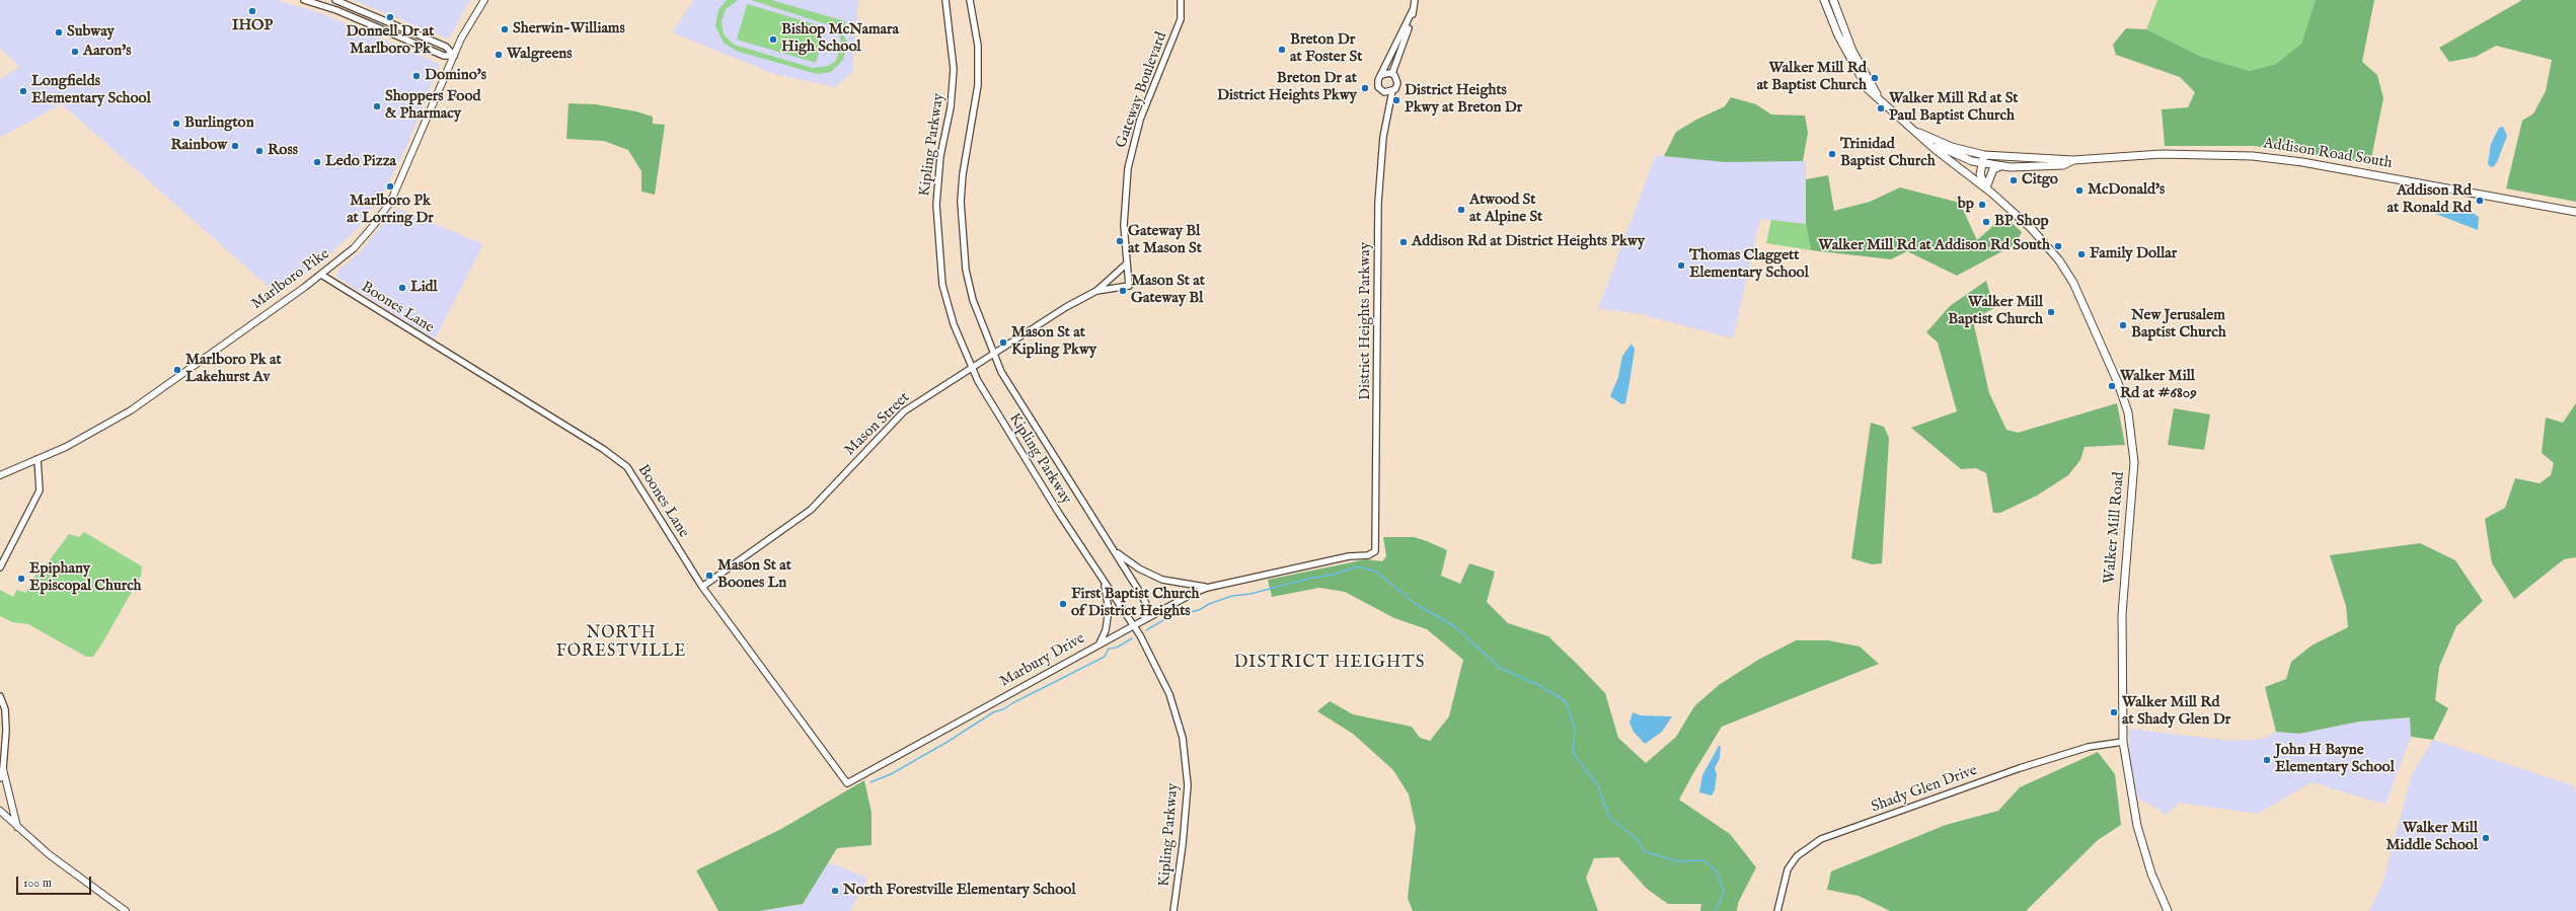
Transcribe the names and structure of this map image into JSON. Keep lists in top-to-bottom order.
{
  "streets": {
    "main road": ["Addison Road South", "Marlboro Pike", "Walker Mill Road"],
    "street": [
      "Gateway Boulevard",
      "Kipling Parkway",
      "Boones Lane",
      "District Heights Parkway",
      "Mason Street",
      "Marbury Drive",
      "Shady Glen Drive"
    ]
  },
  "crossings": [
    ["Gateway Boulevard", "Mason Street"],
    ["Kipling Parkway", "Mason Street"],
    ["Kipling Parkway", "Marbury Drive"],
    ["Addison Road South", "Walker Mill Road"],
    ["Marlboro Pike", "Boones Lane"],
    ["Boones Lane", "Mason Street"],
    ["Boones Lane", "Marbury Drive"],
    ["District Heights Parkway", "Marbury Drive"],
    ["Walker Mill Road", "Shady Glen Drive"]
  ],
  "districts": ["NORTH FORESTVILLE", "DISTRICT HEIGHTS"],
  "places": [
    "IHOP",
    "Donnell Dr at Marlboro Pk",
    "Sherwin-Williams",
    "Subway",
    "Bishop McNamara High School",
    "Breton Dr at Foster St",
    "Aaron's",
    "Walgreens",
    "Domino's",
    "Walker Mill Rd at Baptist Church",
    "Breton Dr at District Heights Pkwy",
    "Longfields Elementary School",
    "District Heights Pkwy at Breton Dr",
    "Shoppers Food & Pharmacy",
    "Walker Mill Rd at St Paul Baptist Church",
    "Burlington",
    "Rainbow",
    "Ross",
    "Trinidad Baptist Church",
    "Ledo Pizza",
    "Citgo",
    "Marlboro Pk at Lorring Dr",
    "McDonald's",
    "Addison Rd at Ronald Rd",
    "bp",
    "Atwood St at Alpine St",
    "BP Shop",
    "Gateway Bl at Mason St",
    "Addison Rd at District Heights Pkwy",
    "Walker Mill Rd at Addison Rd South",
    "Family Dollar",
    "Thomas Claggett Elementary School",
    "Lidl",
    "Mason St at Gateway Bl",
    "Walker Mill Baptist Church",
    "New Jerusalem Baptist Church",
    "Mason St at Kipling Pkwy",
    "Marlboro Pk at Lakehurst Av",
    "Walker Mill Rd at #6809",
    "Mason St at Boones Ln",
    "Epiphany Episcopal Church",
    "First Baptist Church of District Heights",
    "Walker Mill Rd at Shady Glen Dr",
    "John H Bayne Elementary School",
    "Walker Mill Middle School",
    "North Forestville Elementary School"
  ],
  "scale_bar": "100 m"
}
